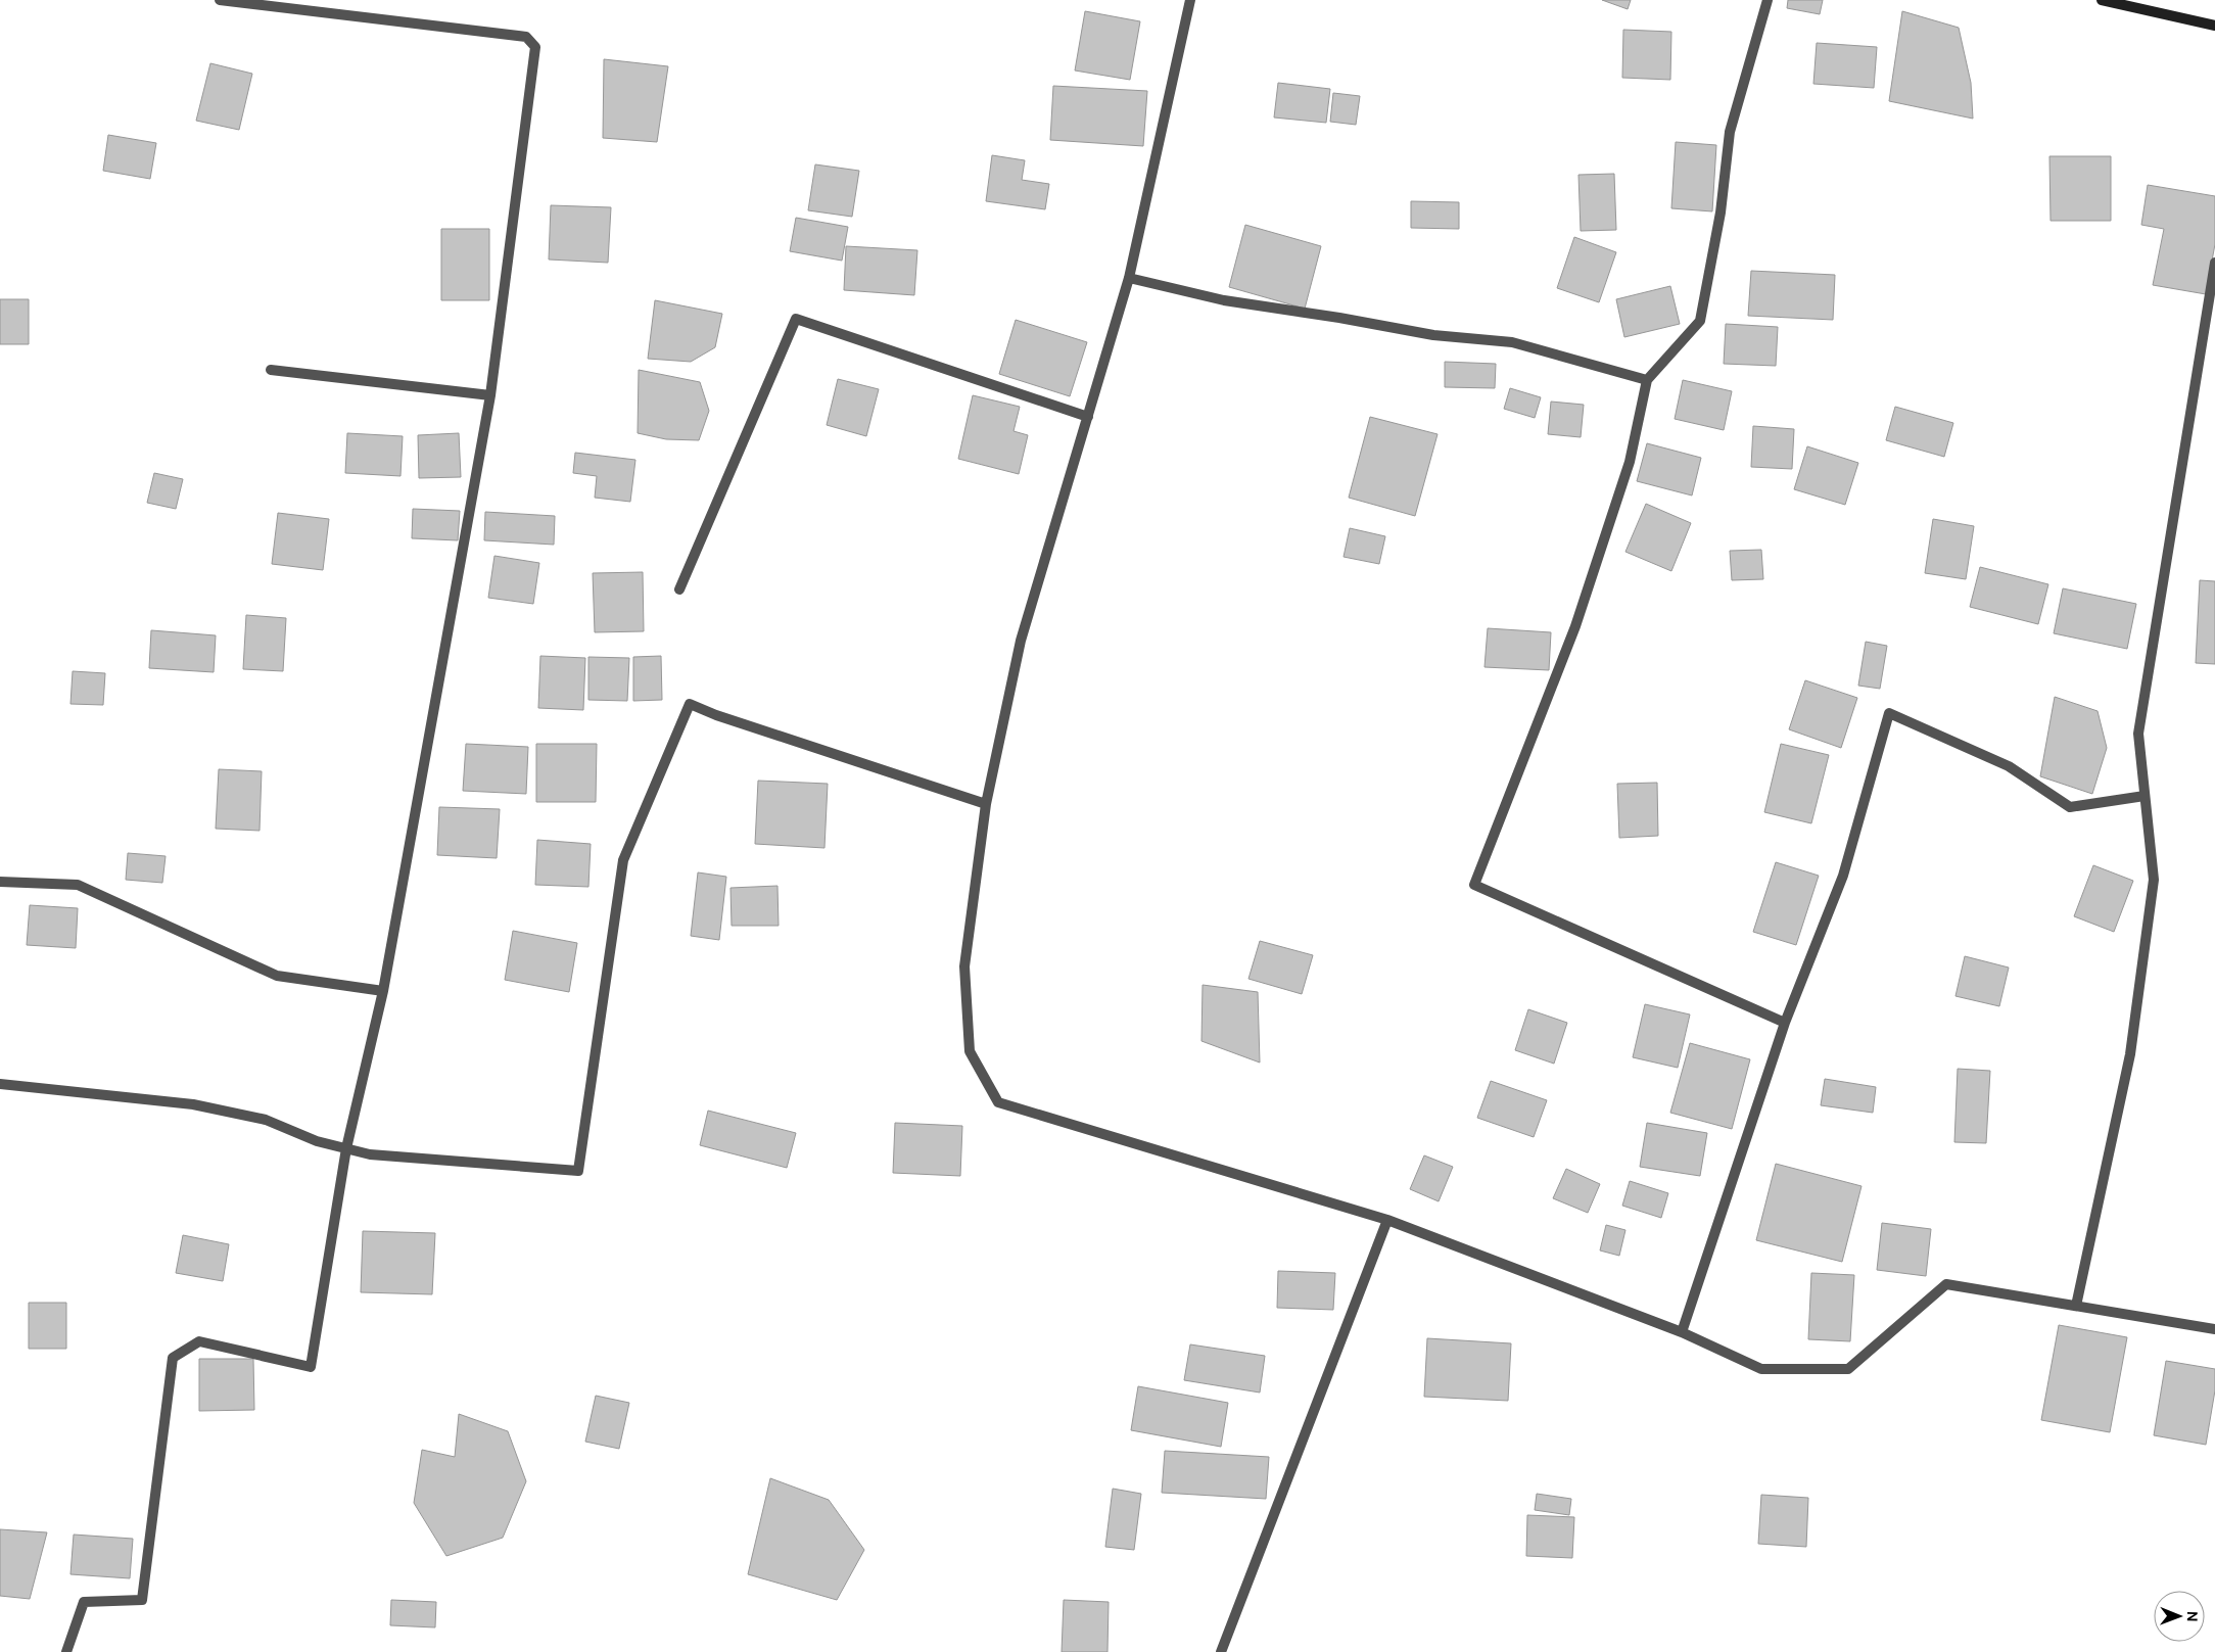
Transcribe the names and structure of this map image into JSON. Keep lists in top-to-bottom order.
{
  "north": "right"
}
